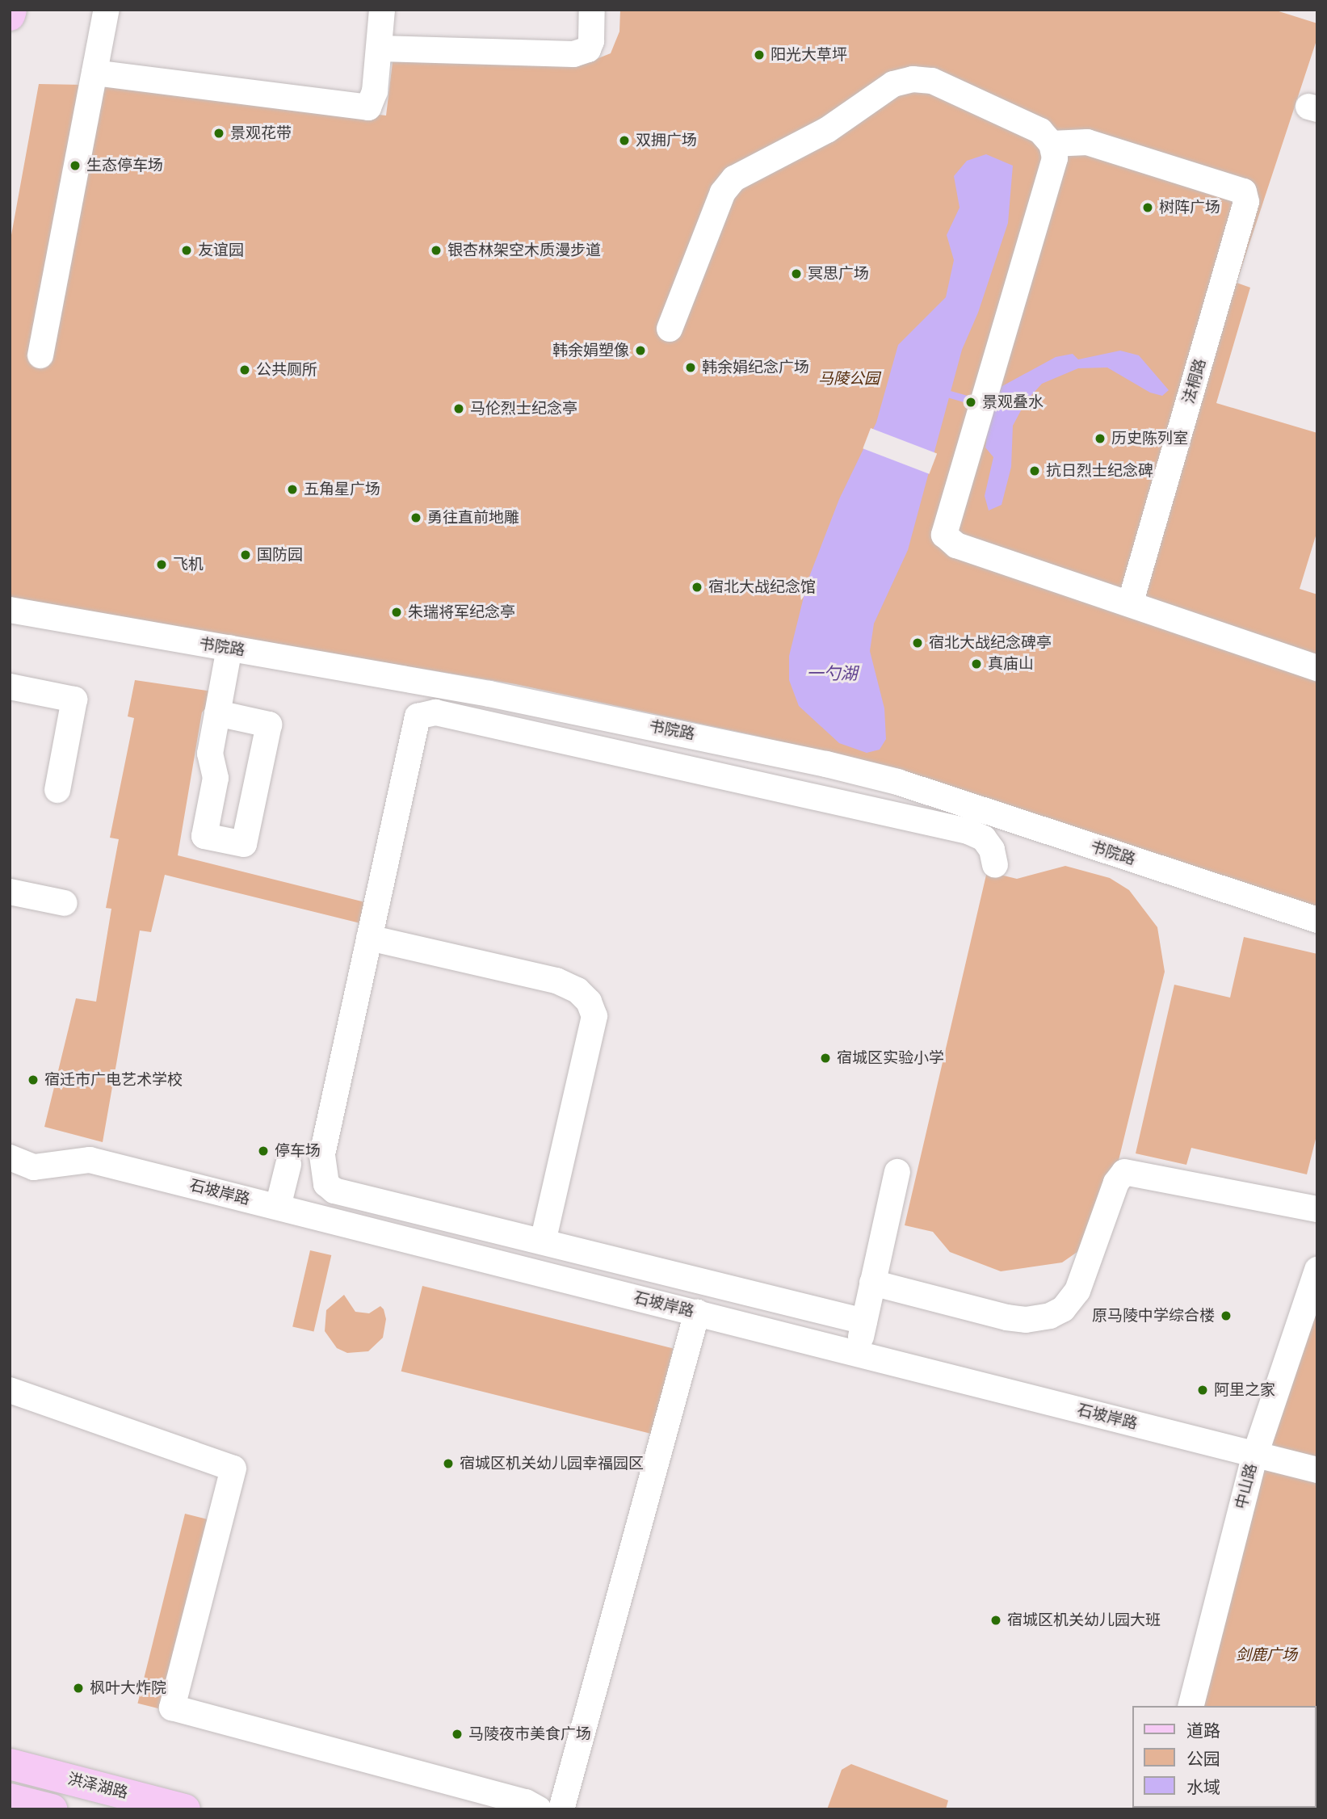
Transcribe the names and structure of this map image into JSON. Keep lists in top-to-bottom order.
{
  "streets": {
    "main road": ["洪泽湖路"],
    "street": [
      "法桐路",
      "书院路",
      "石坡岸路",
      "中山路"
    ]
  },
  "crossings": [
    ["石坡岸路", "中山路"]
  ],
  "water": ["一勺湖"],
  "parks": ["马陵公园", "剑鹿广场"],
  "places": [
    "阳光大草坪",
    "景观花带",
    "双拥广场",
    "生态停车场",
    "树阵广场",
    "友谊园",
    "银杏林架空木质漫步道",
    "冥思广场",
    "韩余娟塑像",
    "韩余娟纪念广场",
    "公共厕所",
    "景观叠水",
    "马伦烈士纪念亭",
    "历史陈列室",
    "抗日烈士纪念碑",
    "五角星广场",
    "勇往直前地雕",
    "国防园",
    "飞机",
    "宿北大战纪念馆",
    "朱瑞将军纪念亭",
    "宿北大战纪念碑亭",
    "真庙山",
    "宿城区实验小学",
    "宿迁市广电艺术学校",
    "停车场",
    "原马陵中学综合楼",
    "阿里之家",
    "宿城区机关幼儿园幸福园区",
    "宿城区机关幼儿园大班",
    "枫叶大炸院",
    "马陵夜市美食广场"
  ],
  "legend": ["道路", "公园", "水域"]
}
